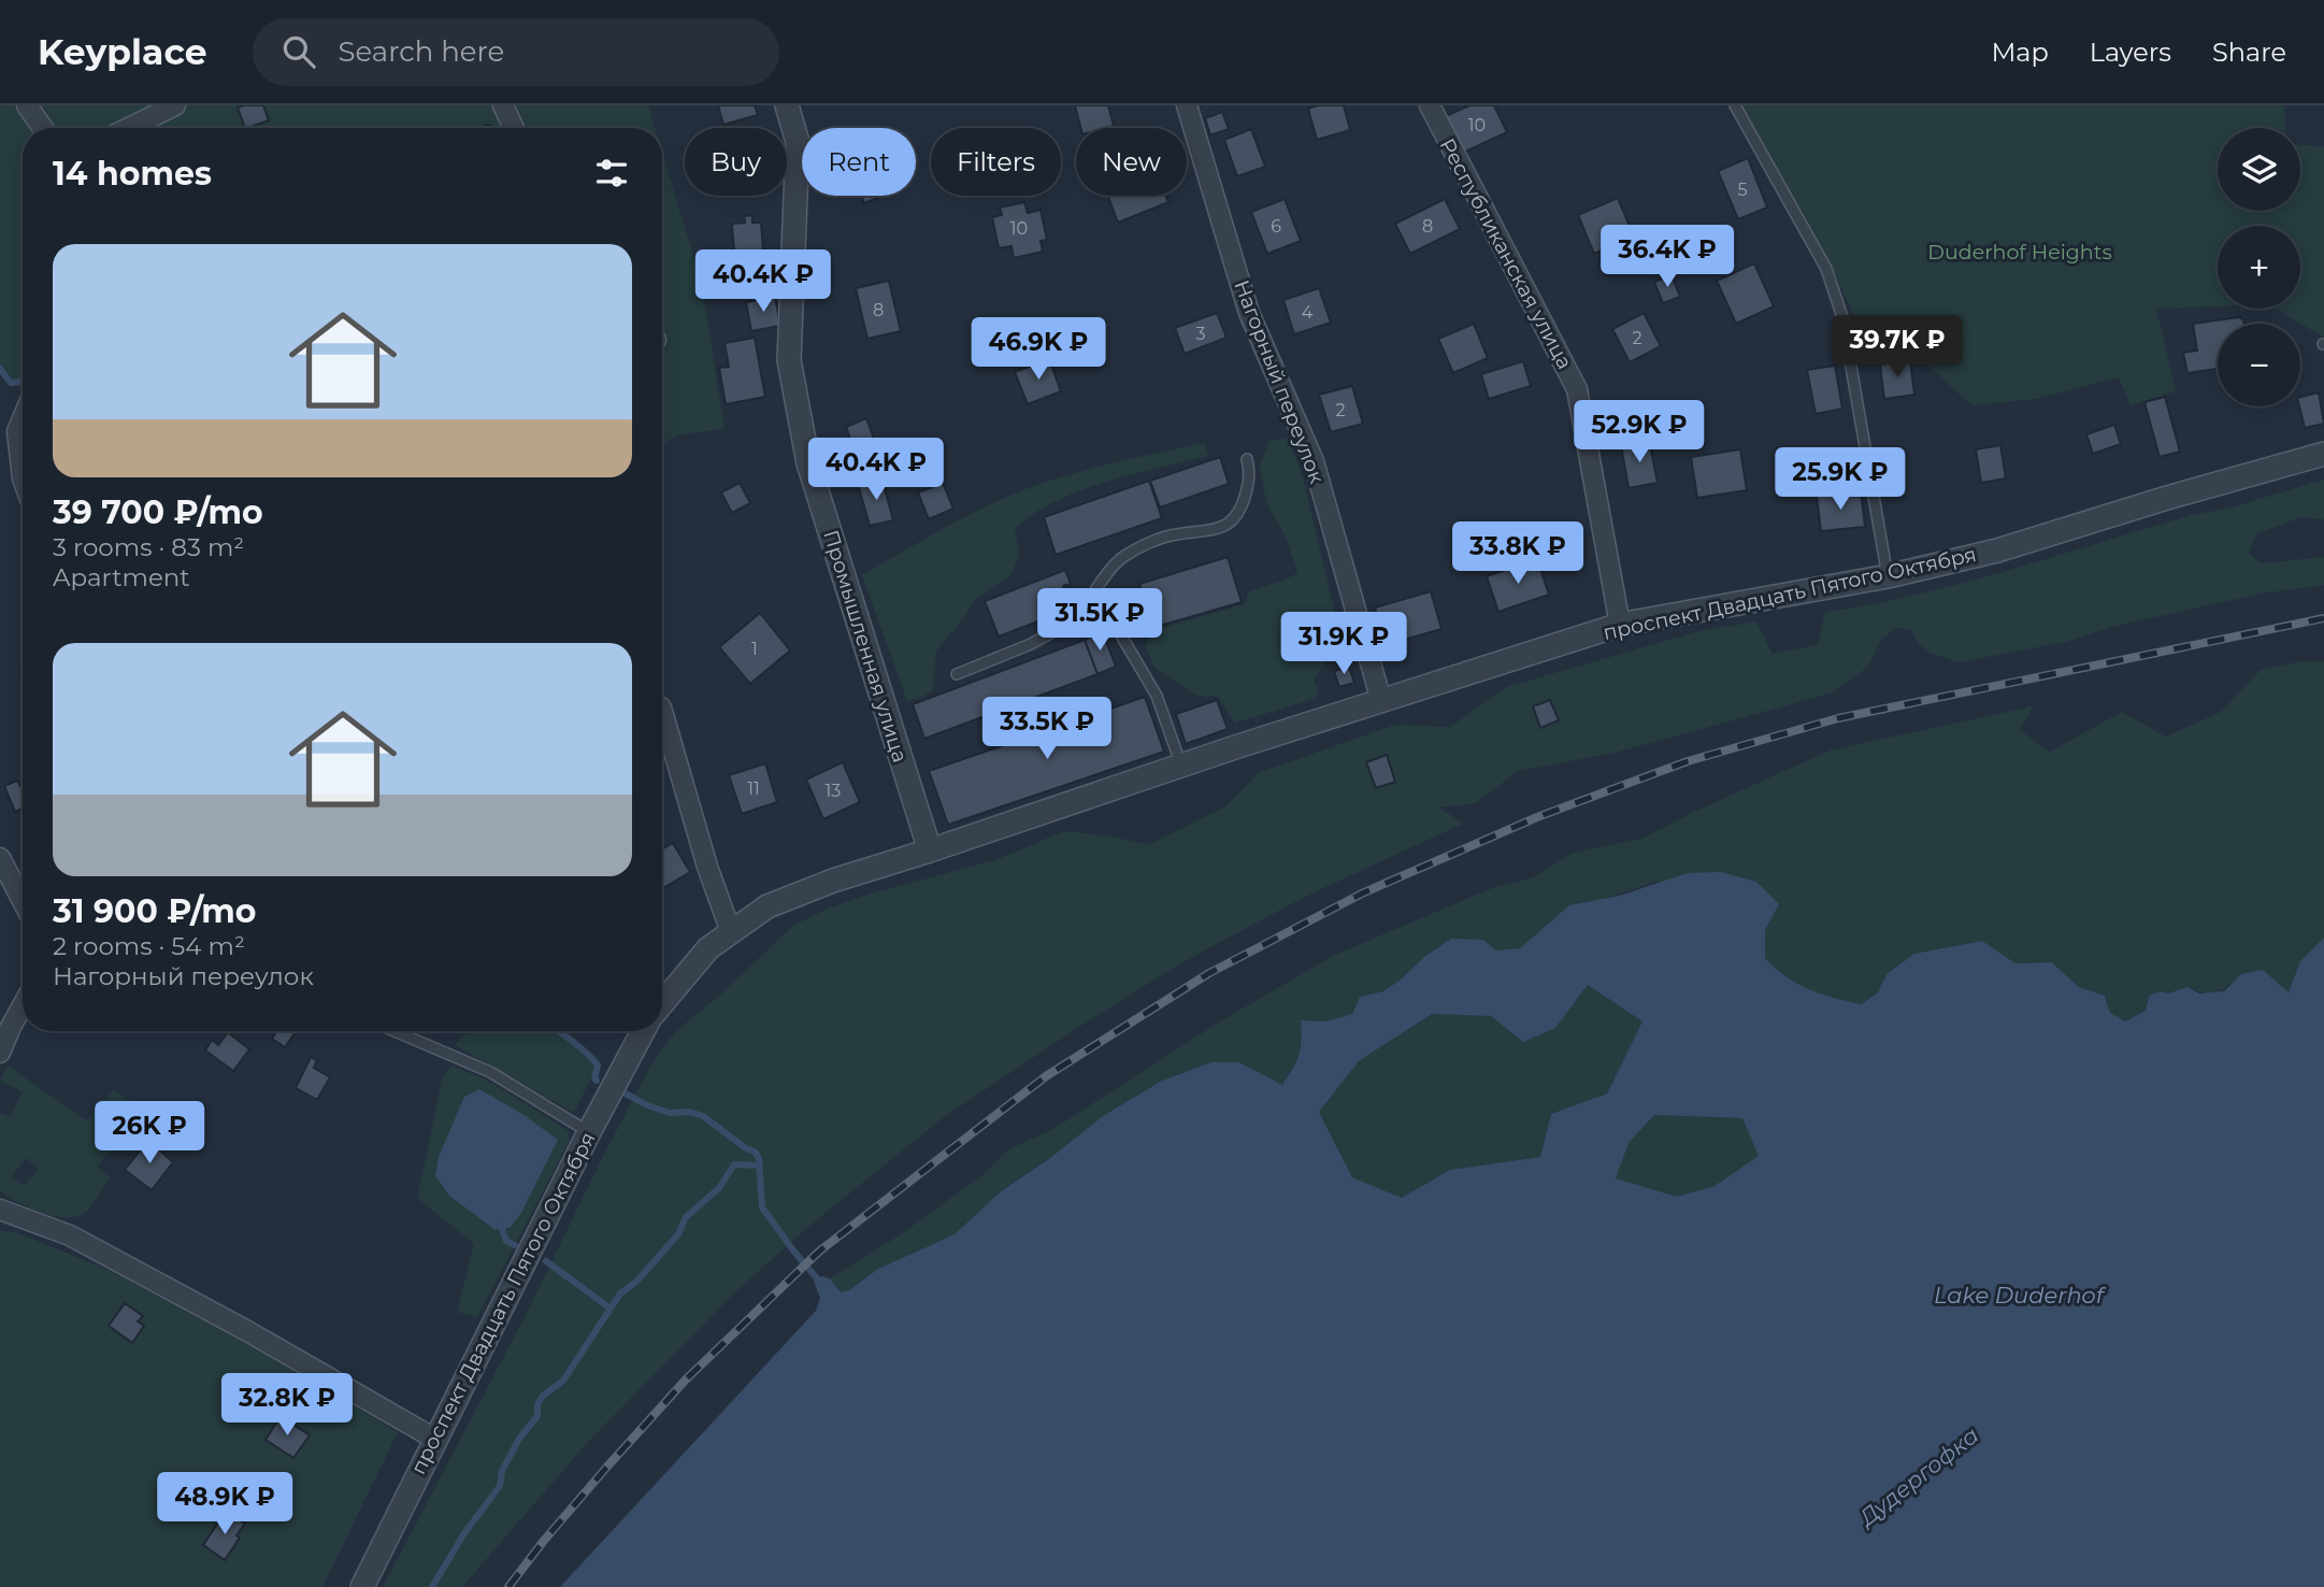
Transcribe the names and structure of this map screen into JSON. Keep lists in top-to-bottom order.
{
  "streets": {
    "street": [
      "Республиканская улица",
      "Нагорный переулок",
      "проспект Двадцать Пятого Октября",
      "Промышленная улица"
    ]
  },
  "crossings": [
    ["Республиканская улица", "проспект Двадцать Пятого Октября"],
    ["Нагорный переулок", "проспект Двадцать Пятого Октября"],
    ["проспект Двадцать Пятого Октября", "Промышленная улица"]
  ],
  "water": ["Lake Duderhof", "Дудергофка"],
  "parks": ["Duderhof Heights"],
  "house_numbers": [
    "10",
    "5",
    "6",
    "8",
    "10",
    "8",
    "4",
    "3",
    "2",
    "2",
    "1",
    "11",
    "13"
  ],
  "page": {
    "header": "Keyplace",
    "search": "Search here",
    "nav": ["Map", "Layers", "Share"],
    "map_buttons": ["+", "−"],
    "chip": [
      "Buy",
      "Rent",
      "Filters",
      "New"
    ],
    "heading": "14 homes",
    "list": [
      {
        "name": "39 700 ₽/mo",
        "note": "3 rooms · 83 m² · Apartment"
      },
      {
        "name": "31 900 ₽/mo",
        "note": "2 rooms · 54 m² · Нагорный переулок"
      }
    ],
    "price": [
      "36.4K ₽",
      "40.4K ₽",
      "39.7K ₽",
      "46.9K ₽",
      "52.9K ₽",
      "40.4K ₽",
      "25.9K ₽",
      "33.8K ₽",
      "31.5K ₽",
      "31.9K ₽",
      "33.5K ₽",
      "26K ₽",
      "32.8K ₽",
      "48.9K ₽"
    ]
  }
}
